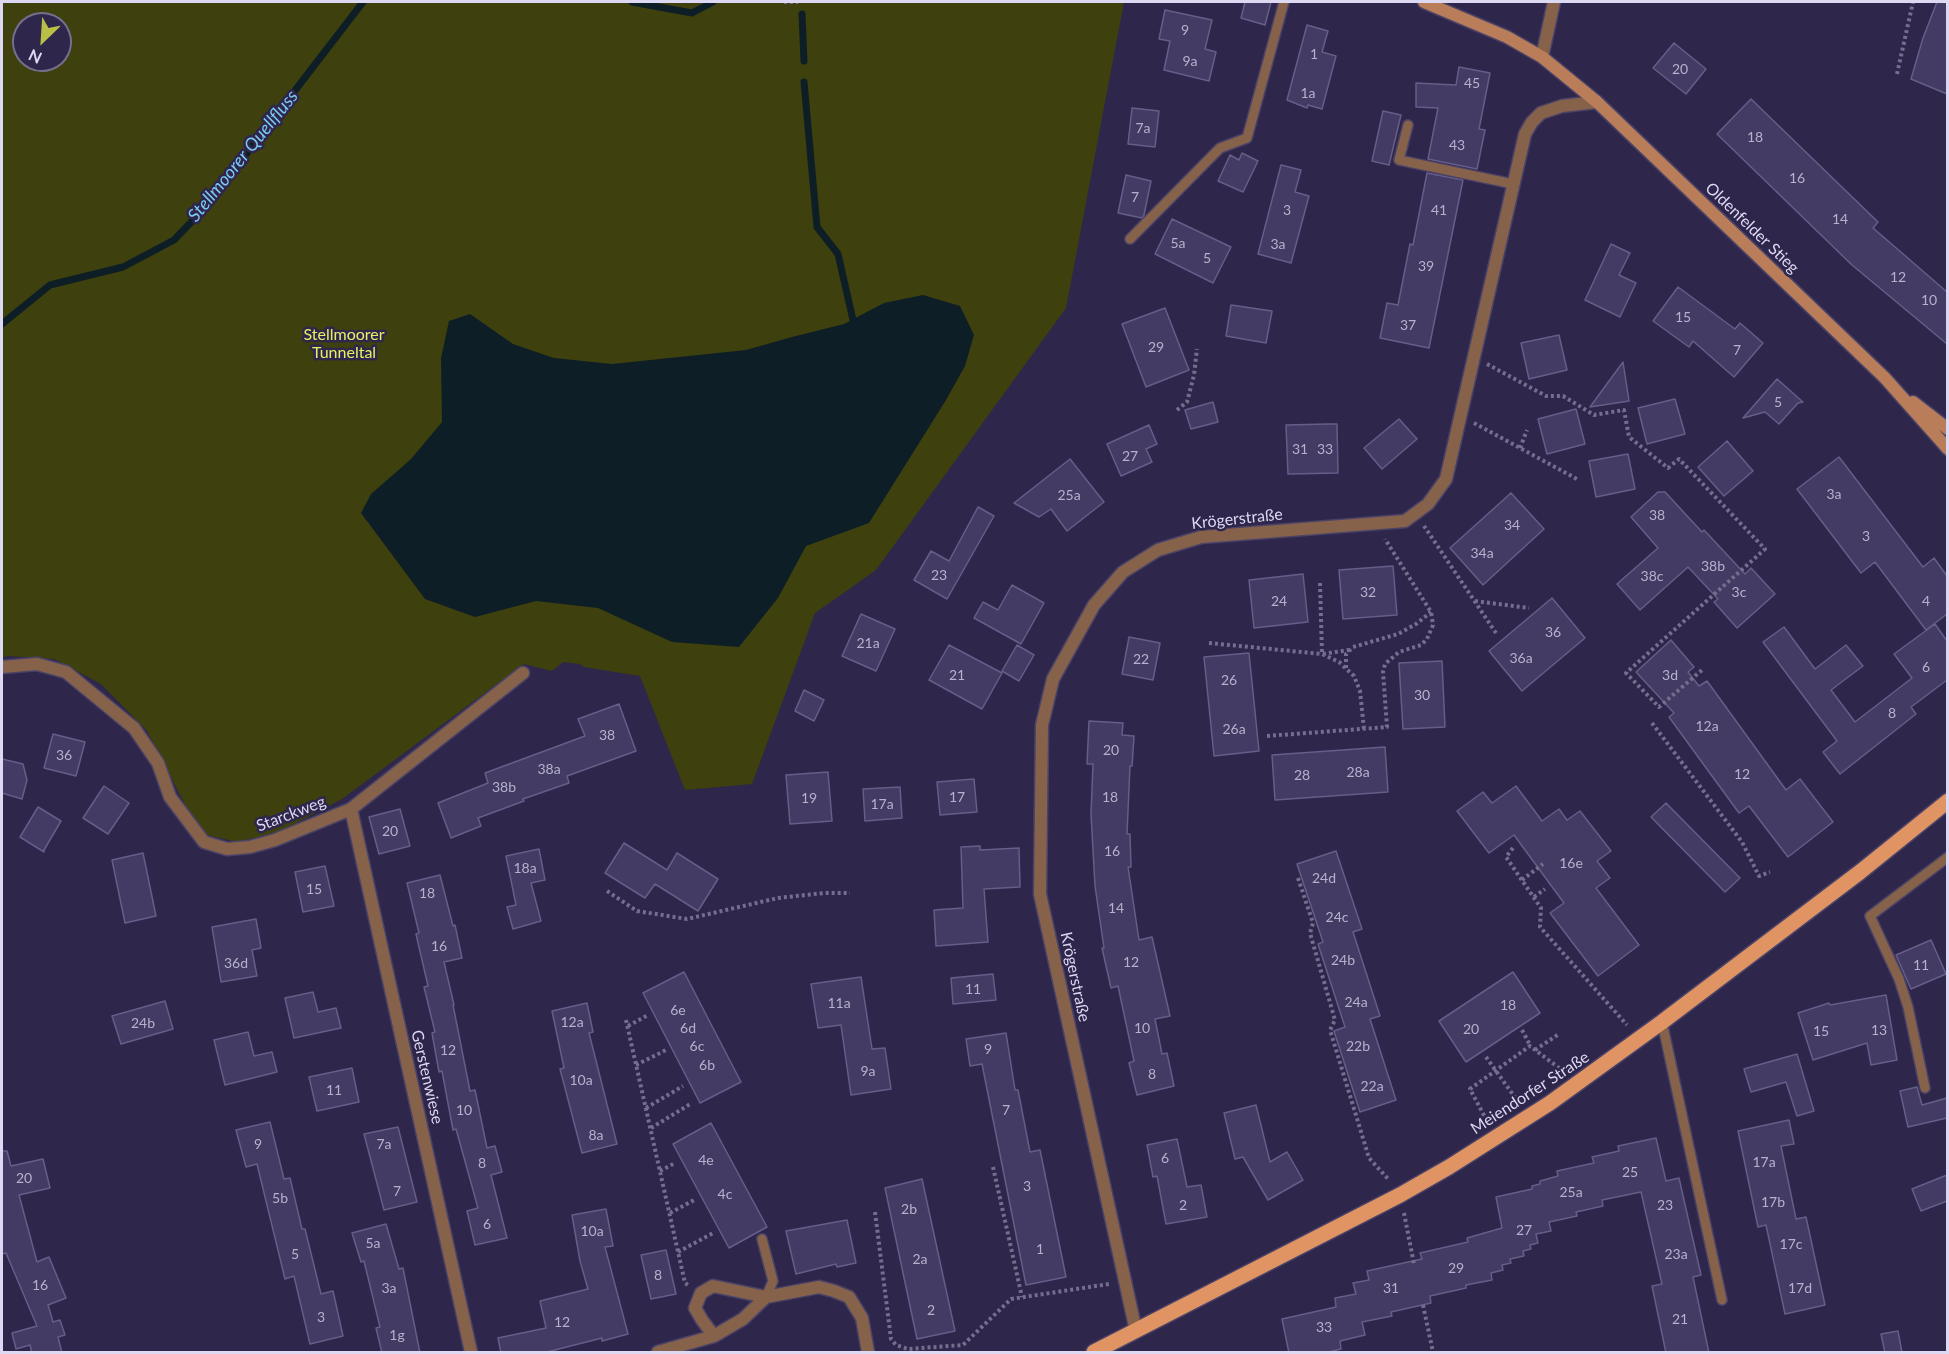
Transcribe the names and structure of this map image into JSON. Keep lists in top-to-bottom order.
{
  "streets": {
    "main road": ["Oldenfelder Stieg", "Meiendorfer Straße"],
    "street": ["Krögerstraße", "Starckweg", "Gerstenwiese"]
  },
  "crossings": [
    ["Oldenfelder Stieg", "Krögerstraße"],
    ["Krögerstraße", "Meiendorfer Straße"],
    ["Starckweg", "Gerstenwiese"]
  ],
  "water": ["Stellmoorer Quellfluss"],
  "parks": ["Stellmoorer Tunneltal"],
  "house_numbers": [
    "9",
    "1",
    "9a",
    "20",
    "45",
    "1a",
    "7a",
    "18",
    "43",
    "16",
    "7",
    "3",
    "41",
    "14",
    "5a",
    "3a",
    "5",
    "39",
    "12",
    "10",
    "15",
    "37",
    "29",
    "7",
    "5",
    "31",
    "33",
    "27",
    "3a",
    "25a",
    "38",
    "34",
    "3",
    "34a",
    "38b",
    "23",
    "38c",
    "32",
    "3c",
    "24",
    "4",
    "36",
    "21a",
    "36a",
    "22",
    "6",
    "21",
    "3d",
    "26",
    "30",
    "8",
    "12a",
    "26a",
    "38",
    "20",
    "36",
    "38a",
    "28a",
    "12",
    "28",
    "38b",
    "17",
    "18",
    "19",
    "17a",
    "20",
    "16",
    "16e",
    "18a",
    "24d",
    "15",
    "18",
    "14",
    "24c",
    "16",
    "24b",
    "12",
    "36d",
    "11",
    "11",
    "24a",
    "11a",
    "18",
    "6e",
    "12a",
    "24b",
    "6d",
    "10",
    "20",
    "13",
    "15",
    "6c",
    "22b",
    "9",
    "12",
    "6b",
    "9a",
    "8",
    "10a",
    "22a",
    "11",
    "10",
    "7",
    "8a",
    "9",
    "7a",
    "6",
    "4e",
    "17a",
    "8",
    "25",
    "20",
    "3",
    "7",
    "25a",
    "4c",
    "5b",
    "17b",
    "2",
    "23",
    "2b",
    "6",
    "27",
    "10a",
    "5a",
    "17c",
    "1",
    "5",
    "23a",
    "2a",
    "29",
    "8",
    "16",
    "3a",
    "31",
    "17d",
    "2",
    "3",
    "21",
    "12",
    "33",
    "1g"
  ],
  "north": "bottom left"
}
